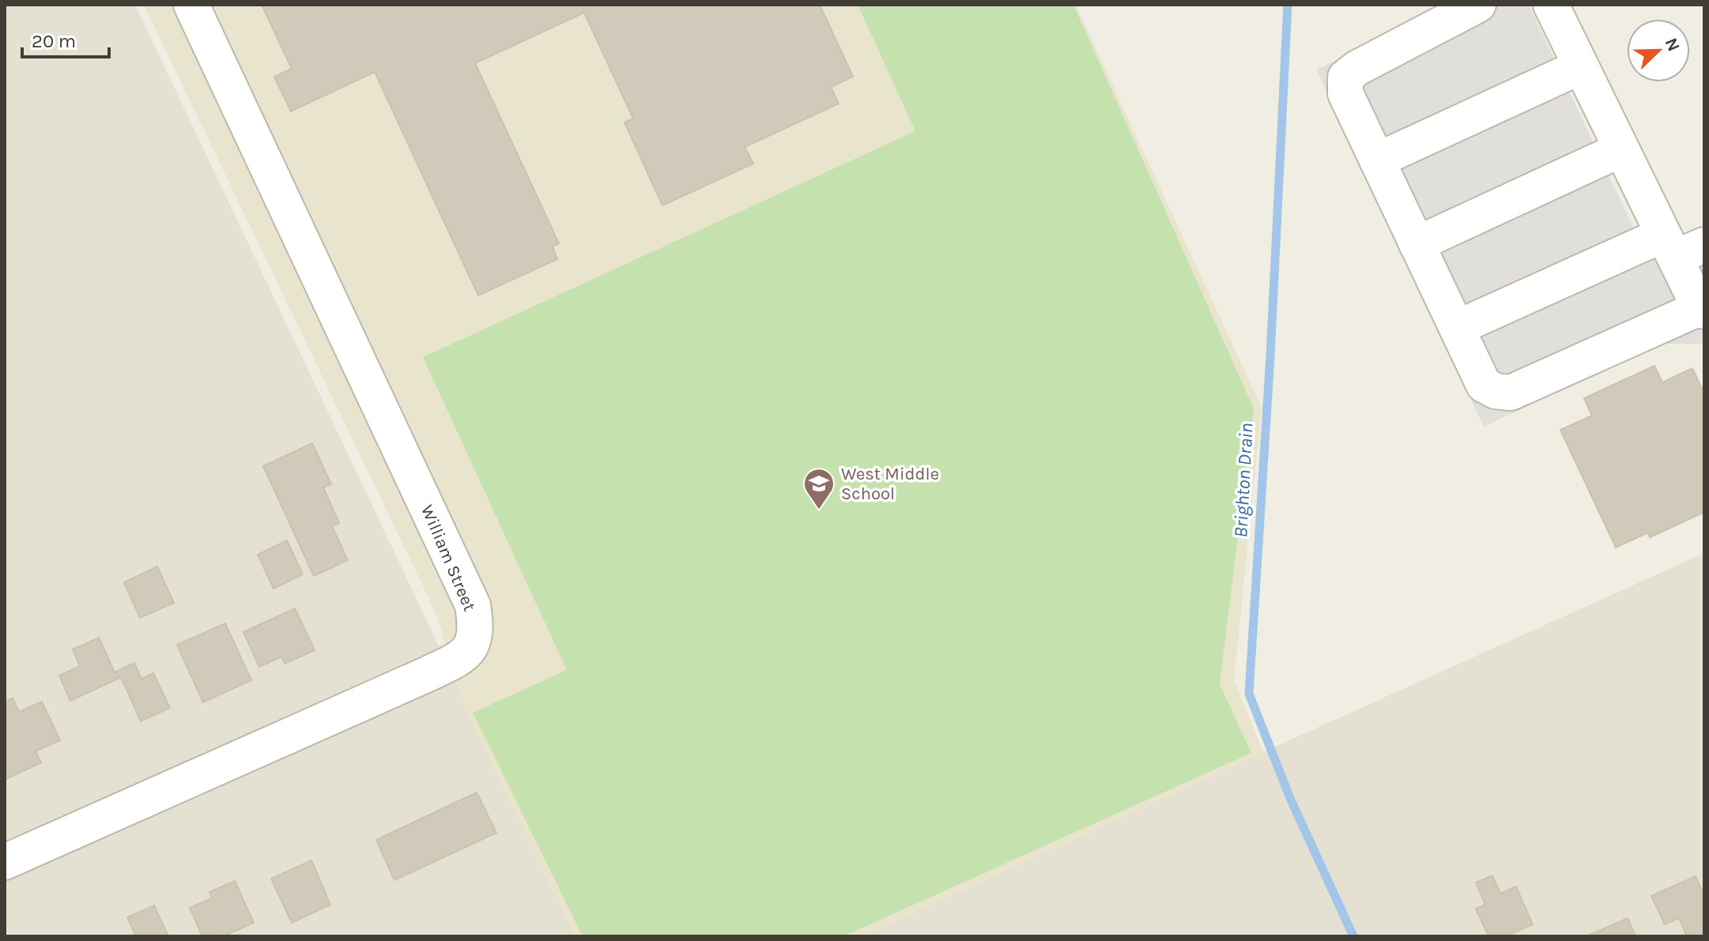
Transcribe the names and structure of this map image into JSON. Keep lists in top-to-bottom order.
{
  "streets": {
    "street": ["William Street"]
  },
  "water": ["Brighton Drain"],
  "places": {
    "school or university": ["West Middle School"]
  },
  "scale_bar": "20 m",
  "north": "top right"
}
